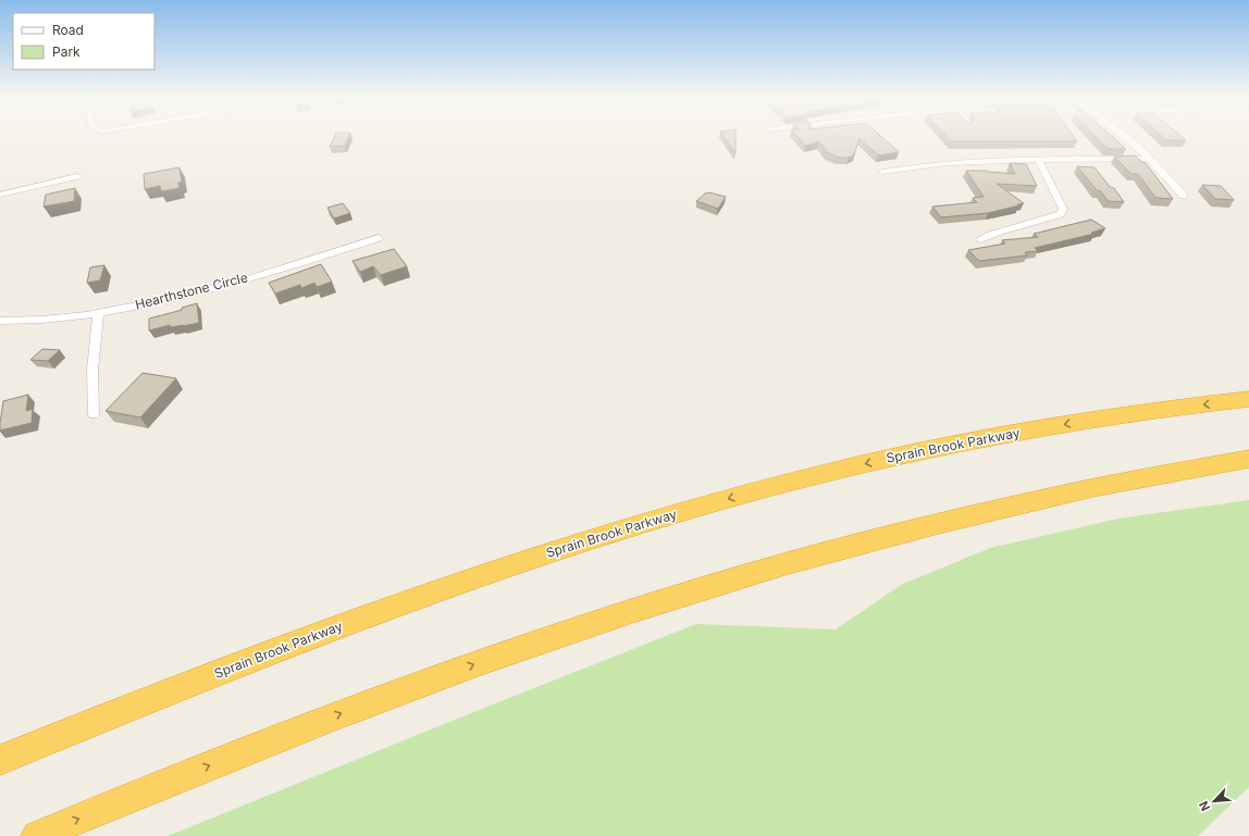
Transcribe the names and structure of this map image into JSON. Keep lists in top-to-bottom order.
{
  "streets": {
    "highway": ["Sprain Brook Parkway"],
    "street": ["Hearthstone Circle"]
  },
  "legend": ["Road", "Park"],
  "north": "bottom left"
}
